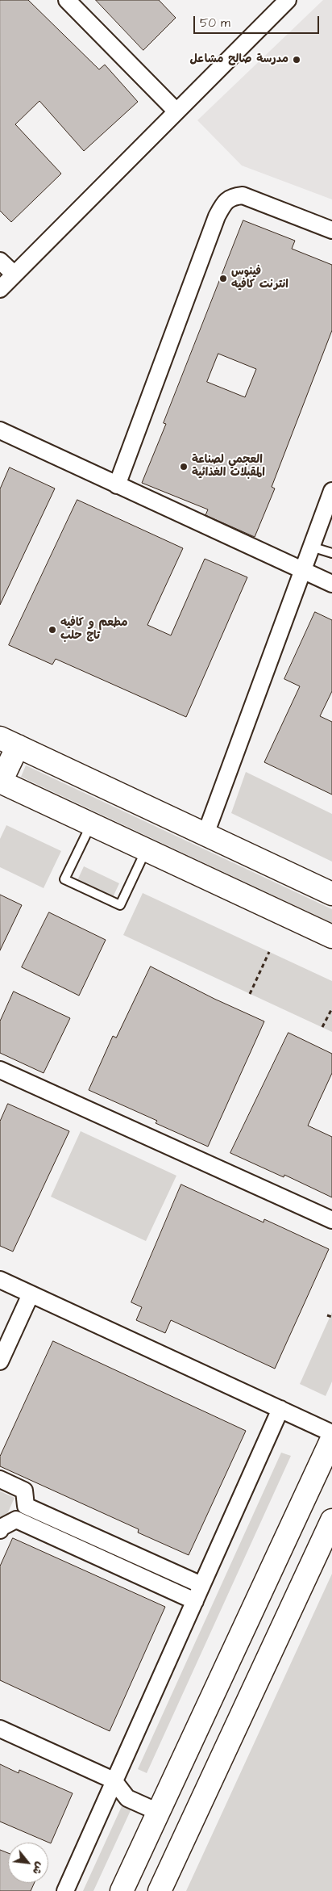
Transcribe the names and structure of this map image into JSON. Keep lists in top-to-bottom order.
{
  "places": [
    "مدرسة صالح مشاعل",
    "فينوس انترنت كافيه",
    "العجمي لصناعة المقبلات الغذائية",
    "مطعم و كافيه تاج حلب"
  ],
  "scale_bar": "50 m",
  "north": "bottom right"
}
